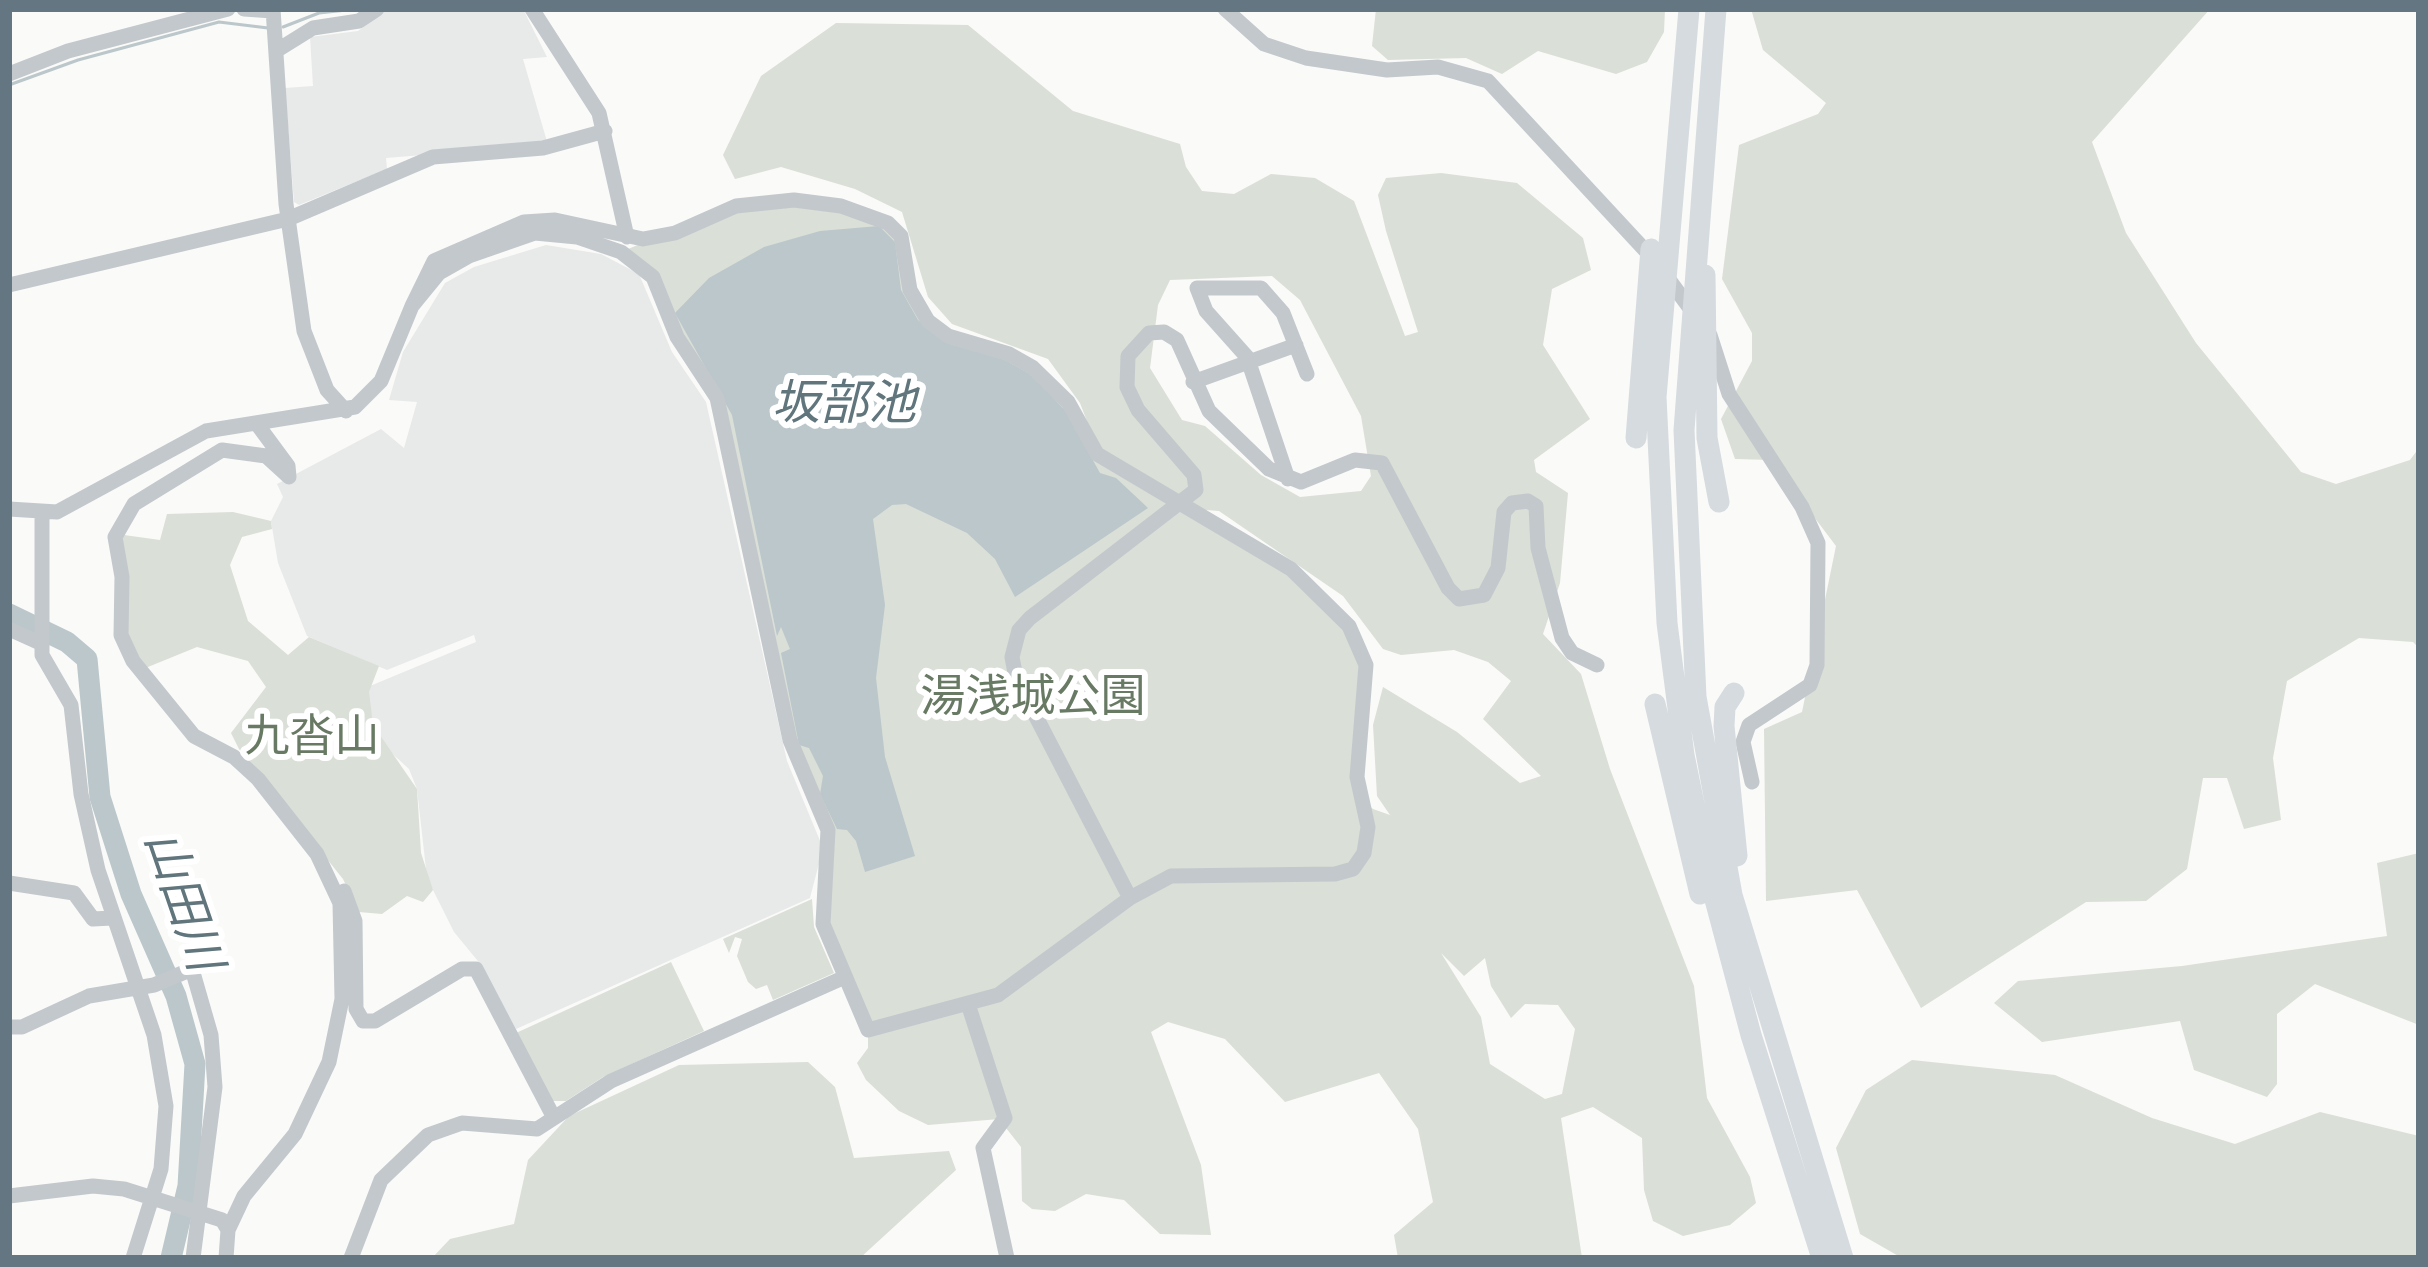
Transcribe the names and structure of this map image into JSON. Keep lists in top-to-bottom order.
{
  "water": ["坂部池", "山田川"],
  "parks": ["湯浅城公園", "九沓山"]
}
